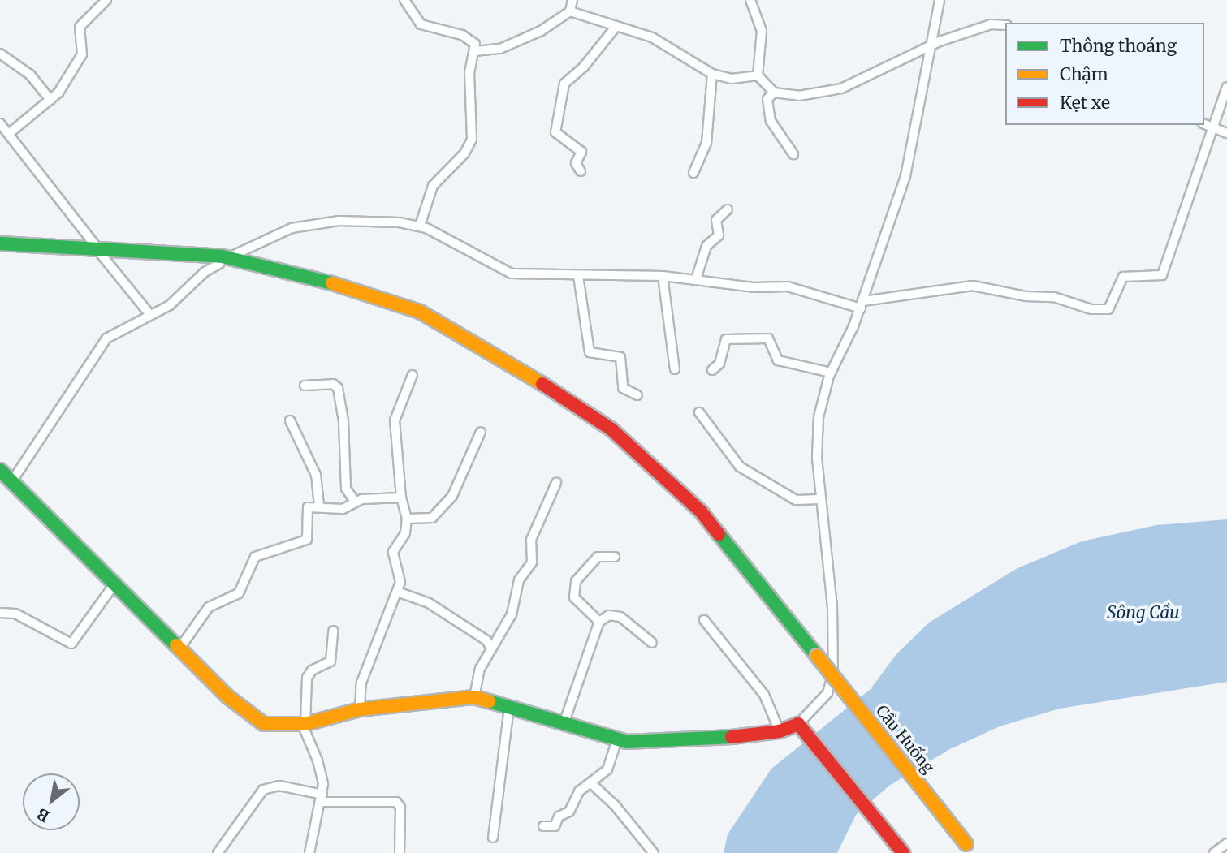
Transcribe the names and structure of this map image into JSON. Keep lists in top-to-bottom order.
{
  "streets": {
    "main road": ["Cầu Huống"]
  },
  "water": ["Sông Cầu"],
  "legend": ["Thông thoáng", "Chậm", "Kẹt xe"],
  "north": "bottom left"
}
